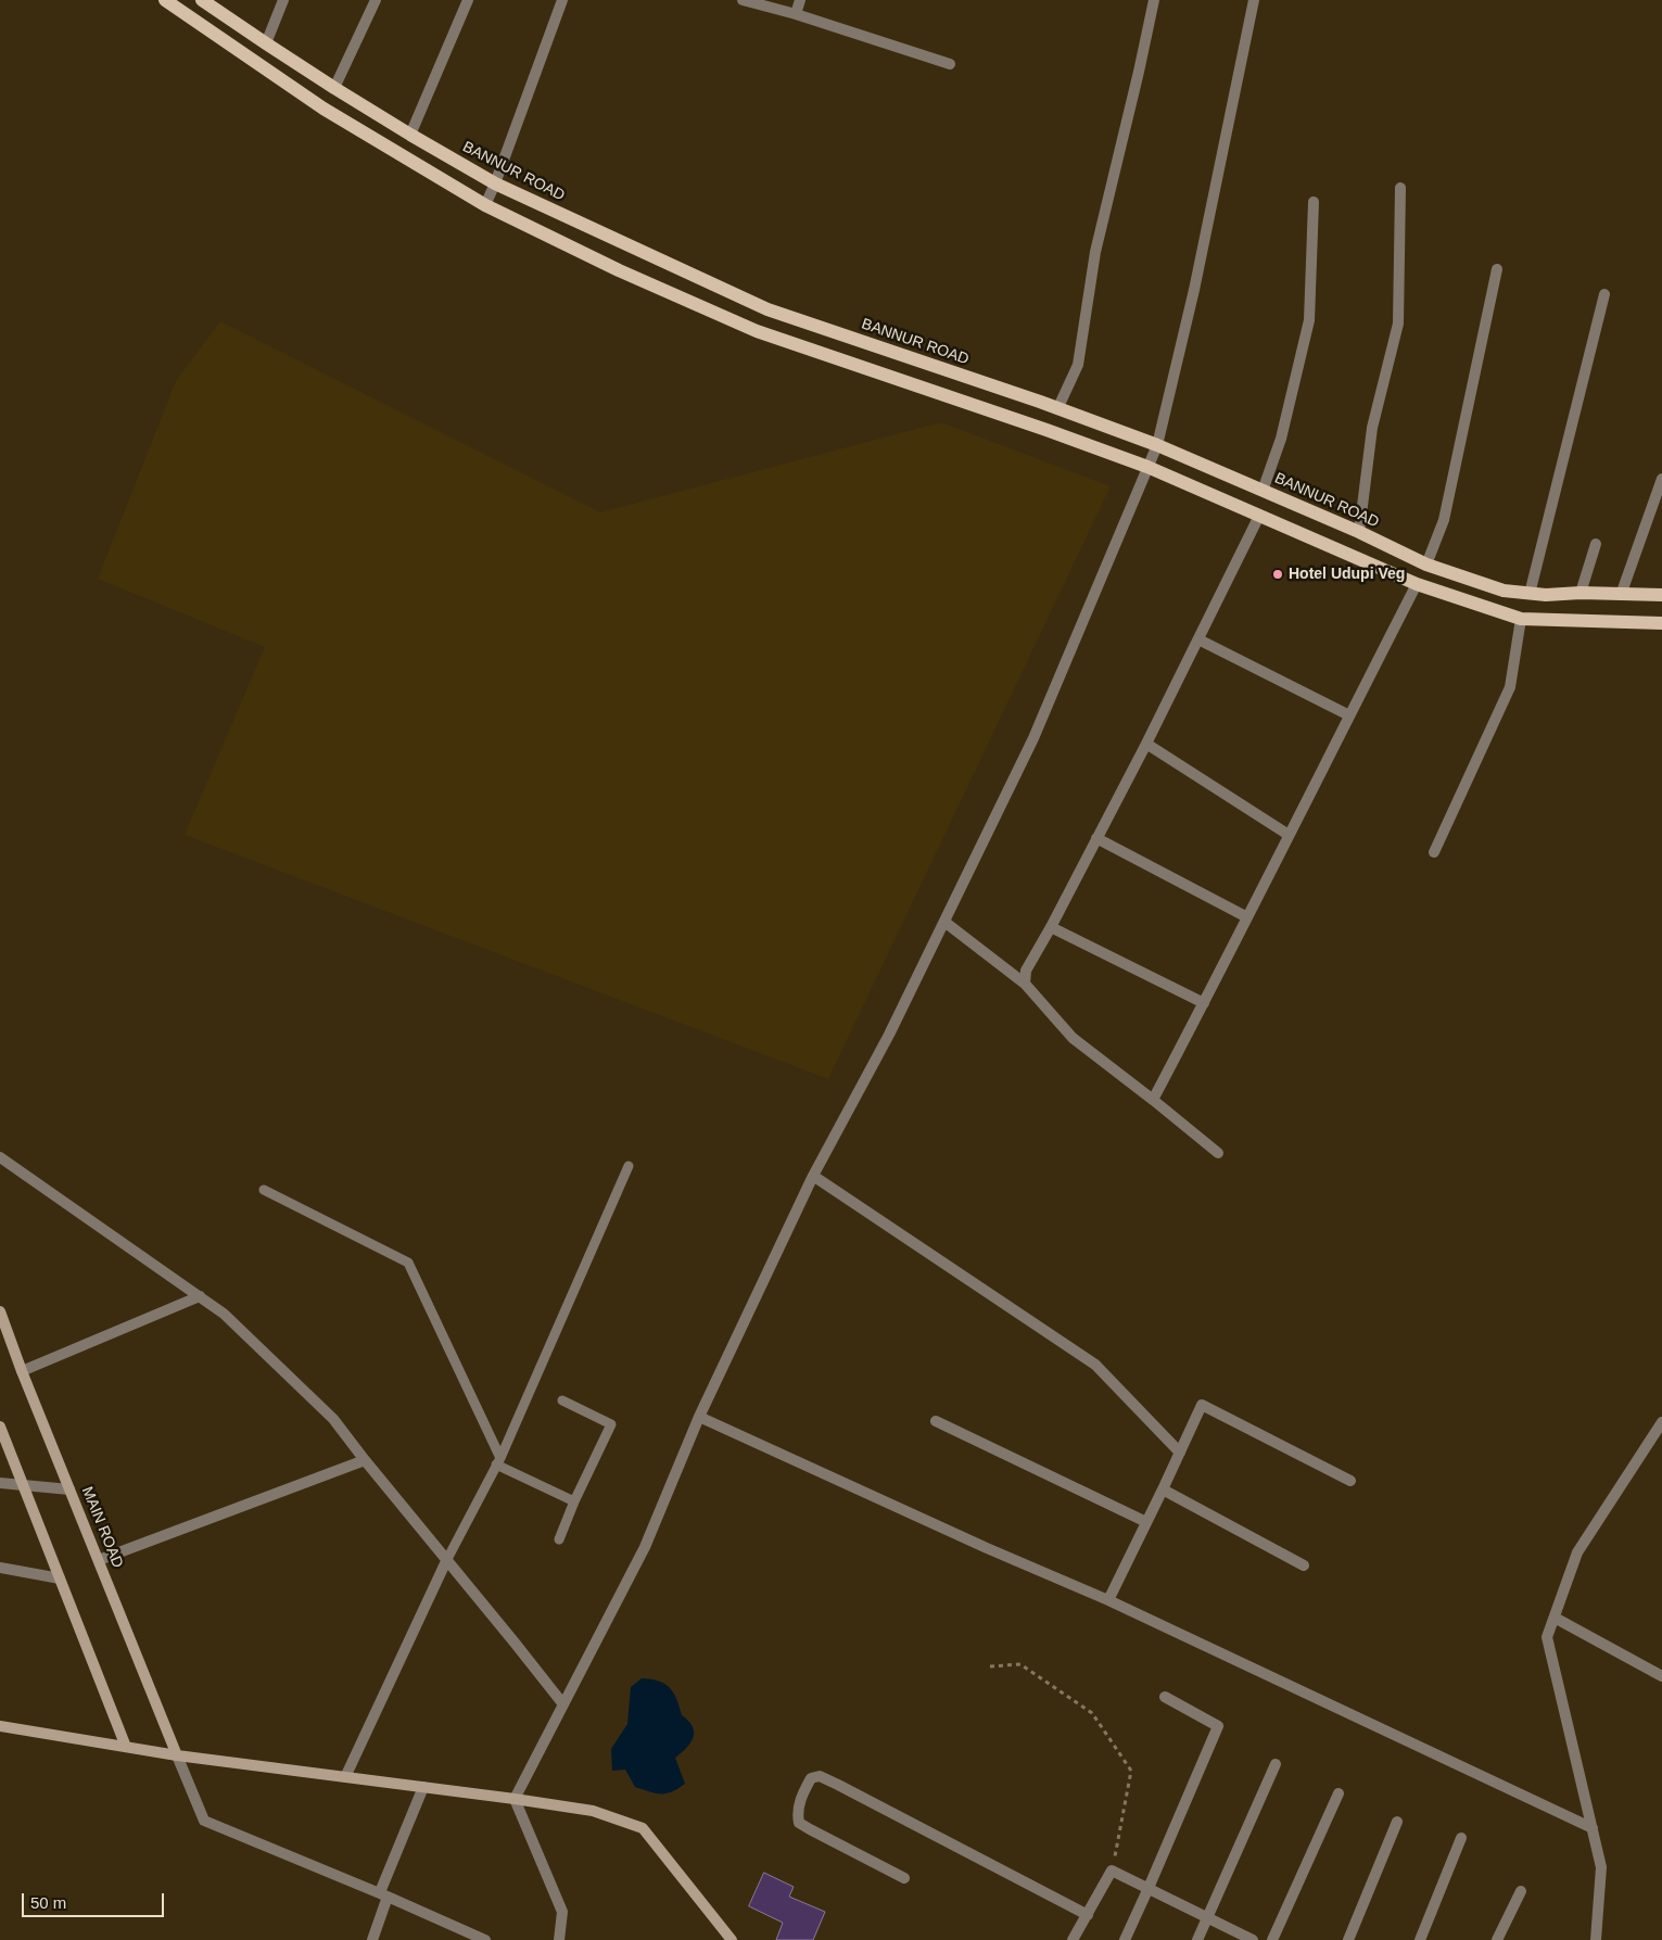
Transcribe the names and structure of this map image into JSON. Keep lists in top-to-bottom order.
{
  "streets": {
    "main road": ["BANNUR ROAD"],
    "street": ["MAIN ROAD"]
  },
  "places": ["Hotel Udupi Veg"],
  "scale_bar": "50 m"
}
